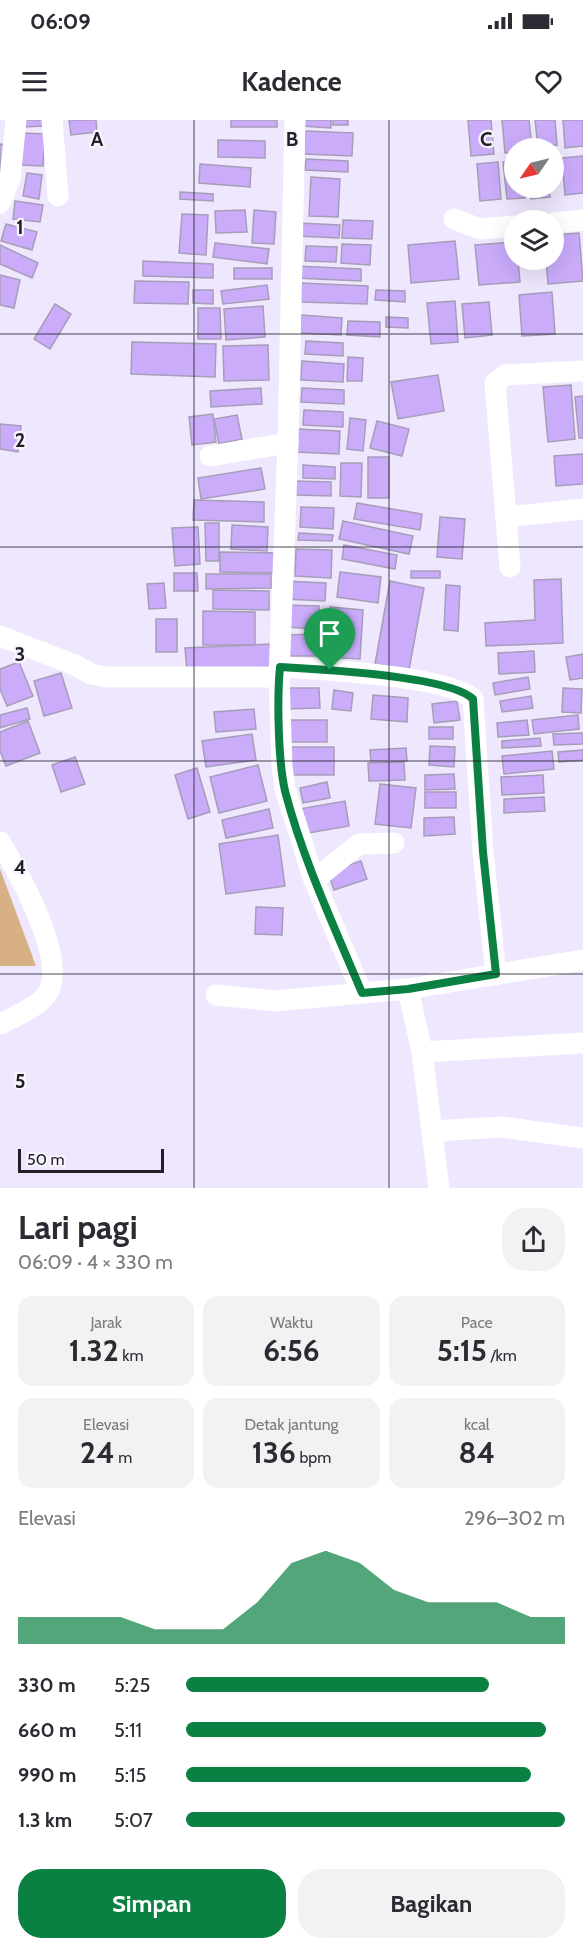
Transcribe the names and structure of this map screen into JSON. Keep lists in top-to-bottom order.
{
  "scale_bar": "50 m",
  "north": "bottom left",
  "page": {
    "status": "06:09",
    "header": "Kadence",
    "scale": "50 m",
    "heading": ["Lari pagi", "06:09 · 4 × 330 m"],
    "stats": [
      ["Jarak", "1.32 km"],
      ["Waktu", "6:56"],
      ["Pace", "5:15 /km"],
      ["Elevasi", "24 m"],
      ["Detak jantung", "136 bpm"],
      ["kcal", "84"]
    ],
    "chart": ["Elevasi", "296–302 m"],
    "list": [
      {
        "name": "330 m",
        "note": "5:25"
      },
      {
        "name": "660 m",
        "note": "5:11"
      },
      {
        "name": "990 m",
        "note": "5:15"
      },
      {
        "name": "1.3 km",
        "note": "5:07"
      }
    ],
    "buttons": ["Simpan", "Bagikan"]
  },
  "grid": {
    "columns": ["A", "B", "C"],
    "rows": [
      "1",
      "2",
      "3",
      "4",
      "5"
    ]
  }
}
